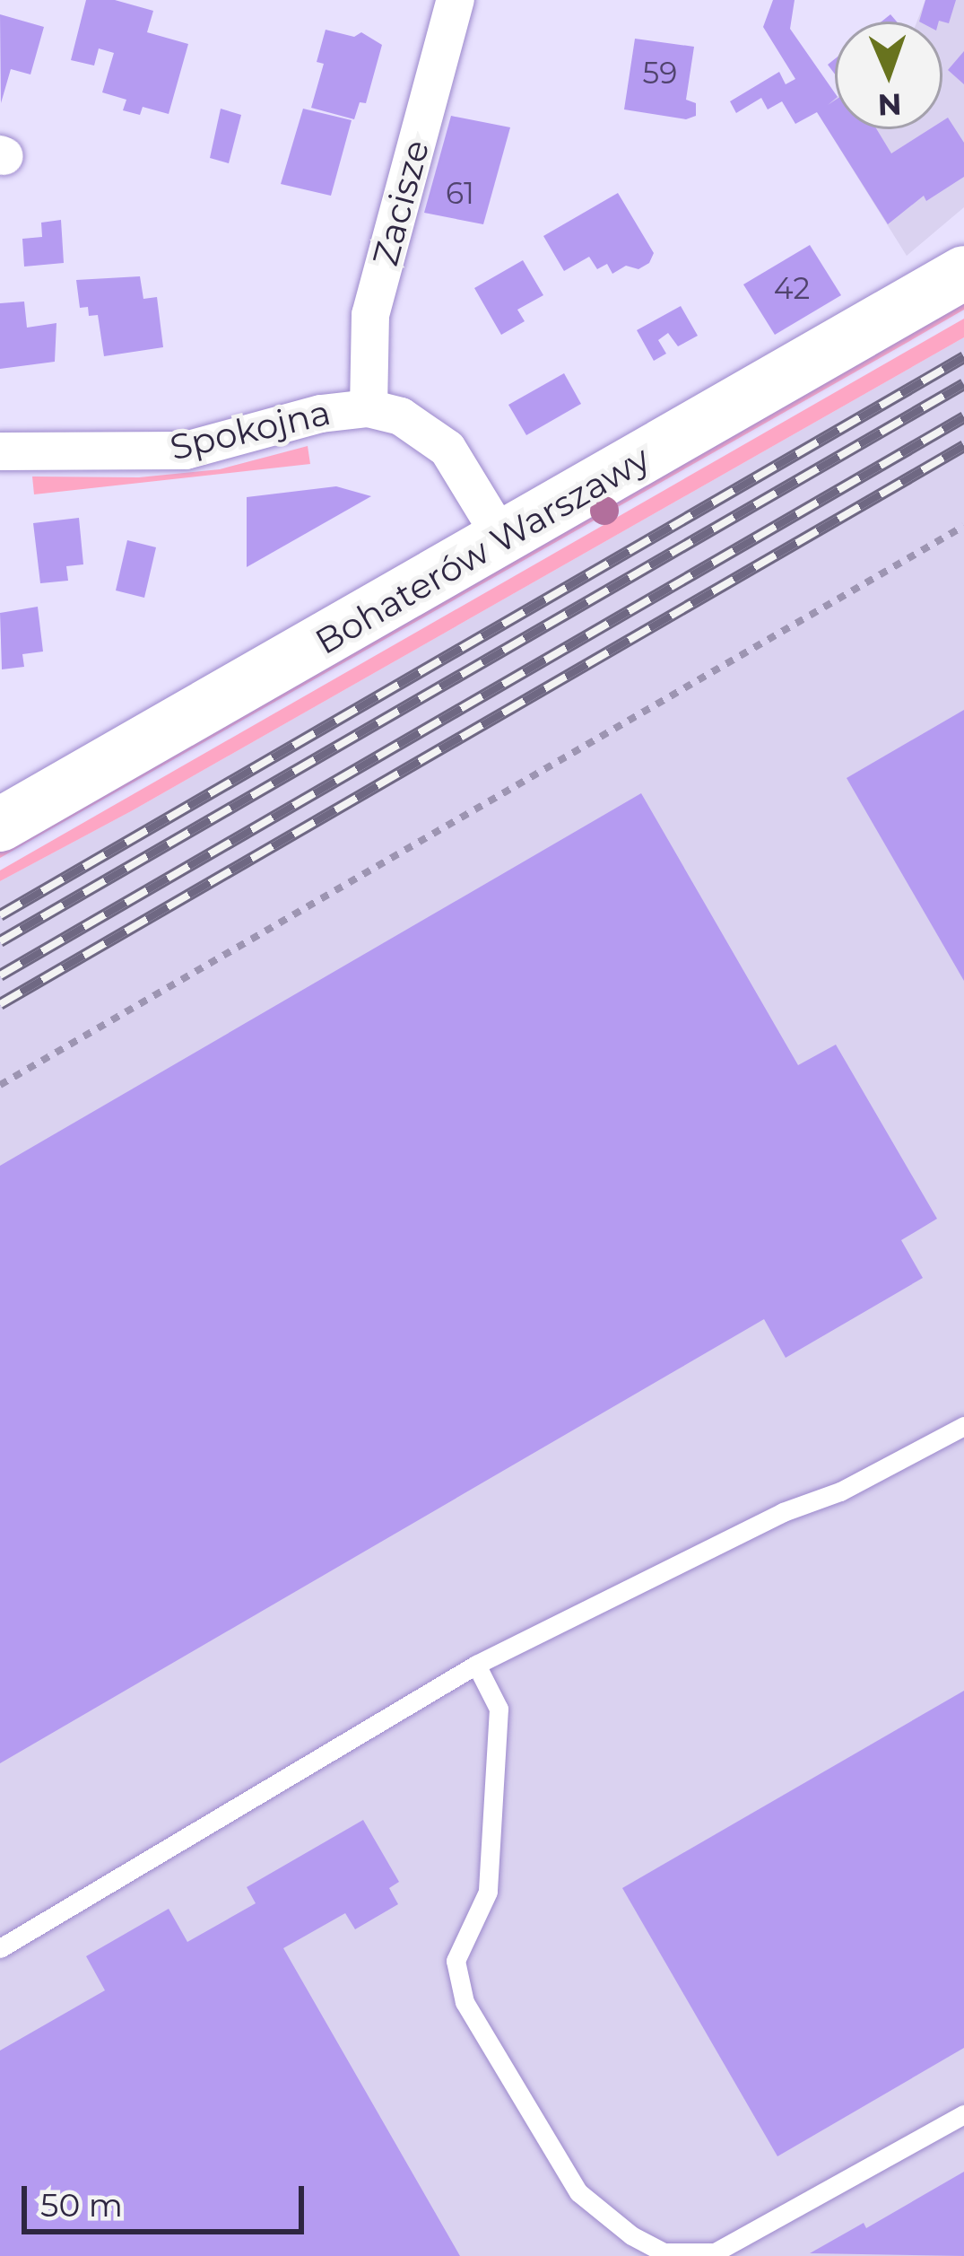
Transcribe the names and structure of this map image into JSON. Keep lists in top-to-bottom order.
{
  "streets": {
    "street": ["Zacisze", "Spokojna", "Bohaterów Warszawy"]
  },
  "crossings": [
    ["Zacisze", "Spokojna"],
    ["Spokojna", "Bohaterów Warszawy"]
  ],
  "house_numbers": ["59", "61", "42"],
  "scale_bar": "50 m",
  "north": "bottom"
}
